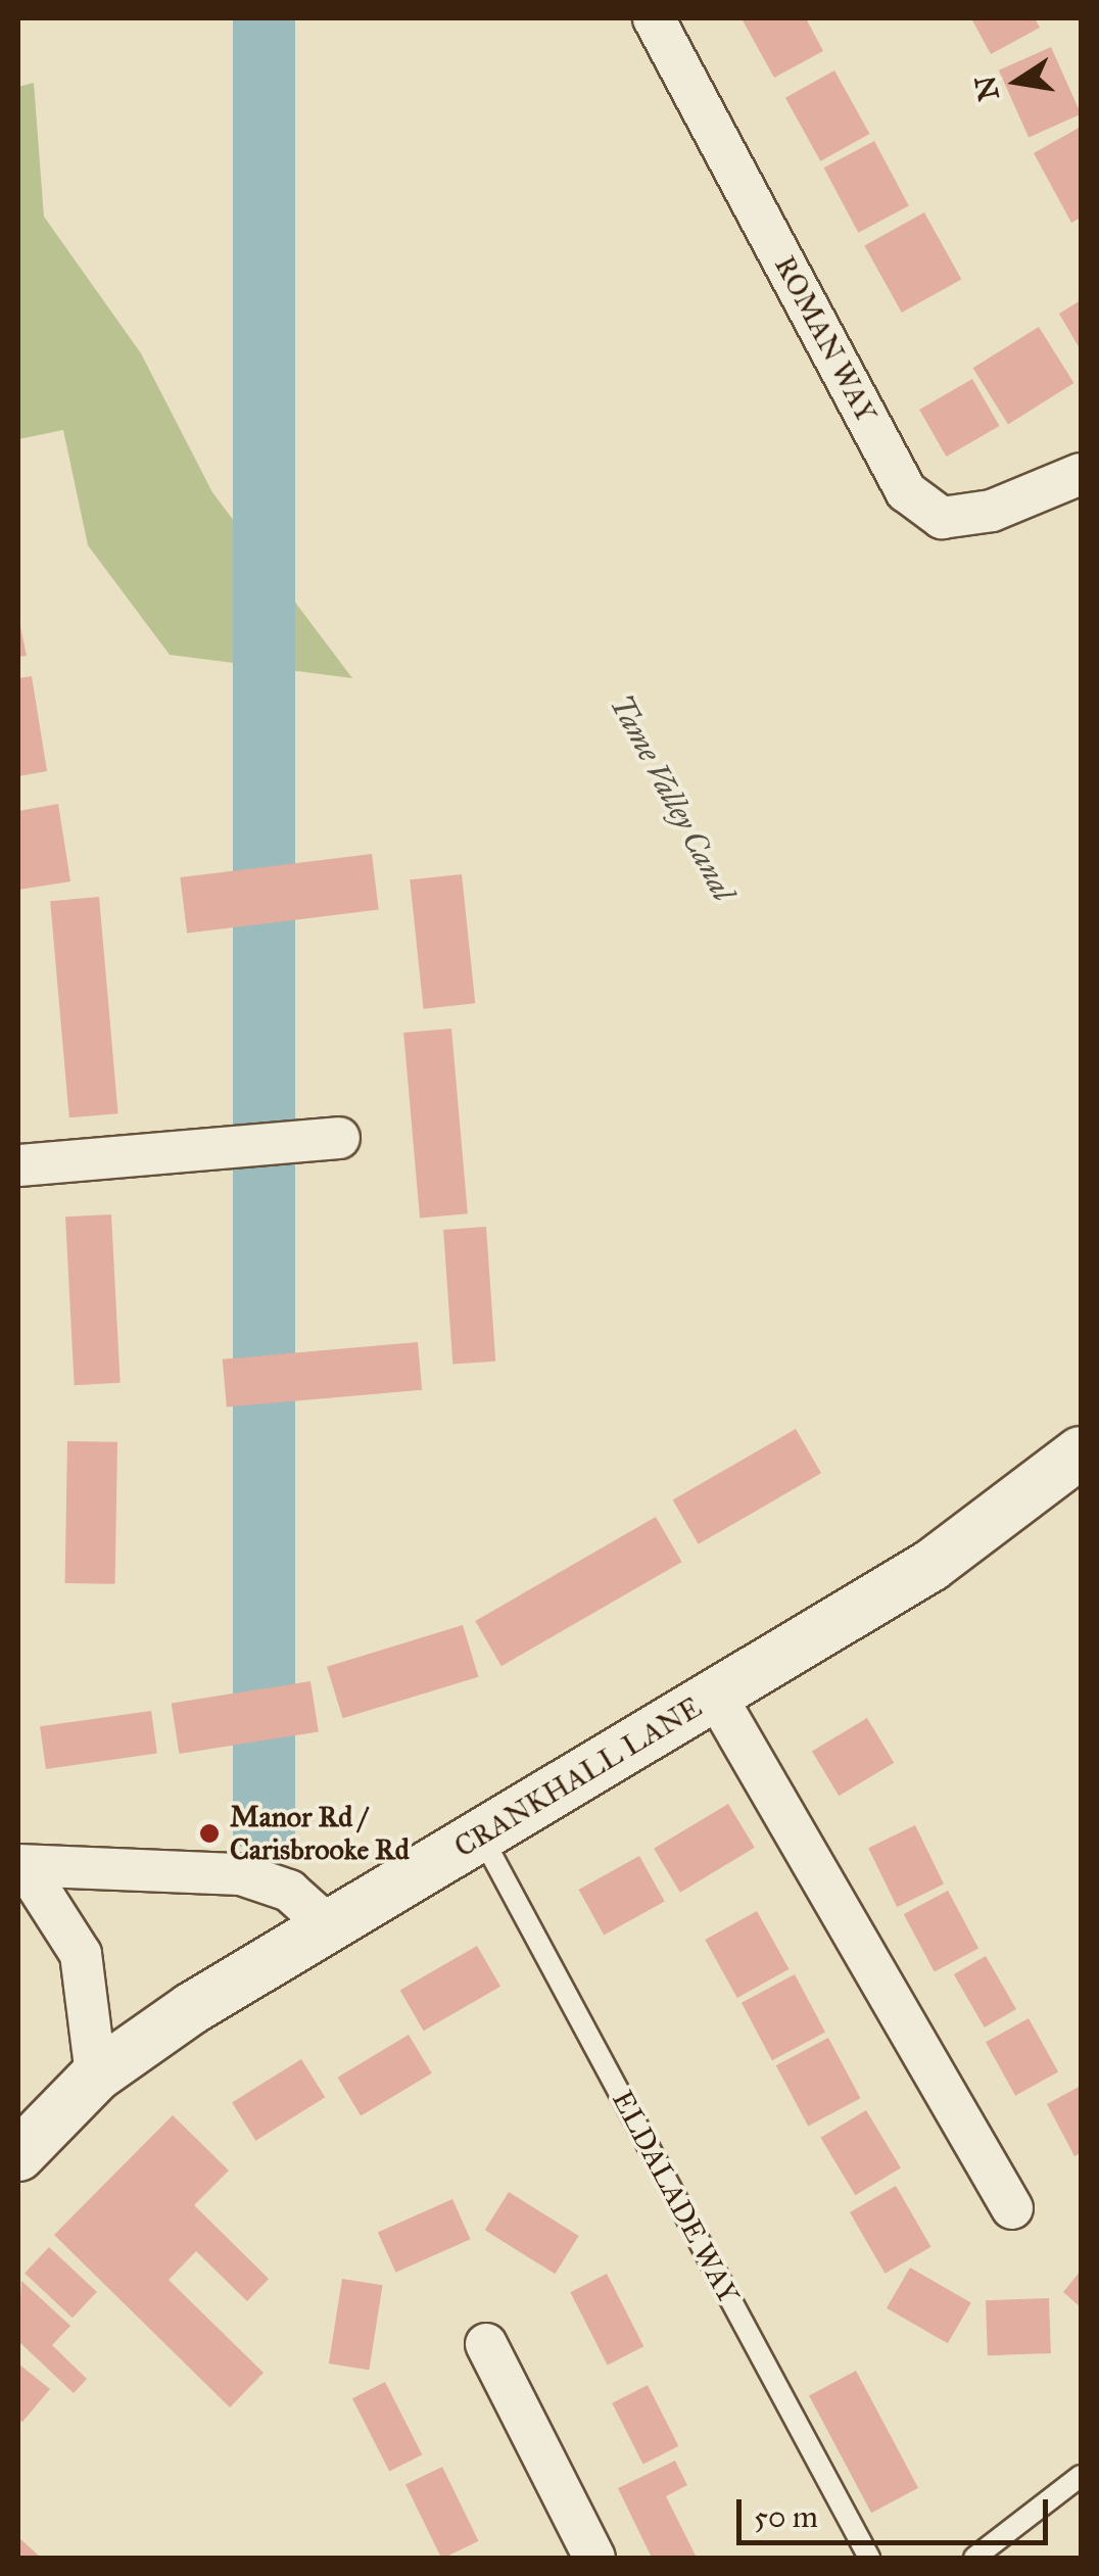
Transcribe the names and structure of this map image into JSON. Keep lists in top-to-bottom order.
{
  "streets": {
    "street": ["ROMAN WAY", "CRANKHALL LANE"],
    "lane": ["ELDALADE WAY"]
  },
  "crossings": [
    ["CRANKHALL LANE", "ELDALADE WAY"]
  ],
  "water": ["Tame Valley Canal"],
  "places": ["Manor Rd / Carisbrooke Rd"],
  "scale_bar": "50 m",
  "north": "left"
}
